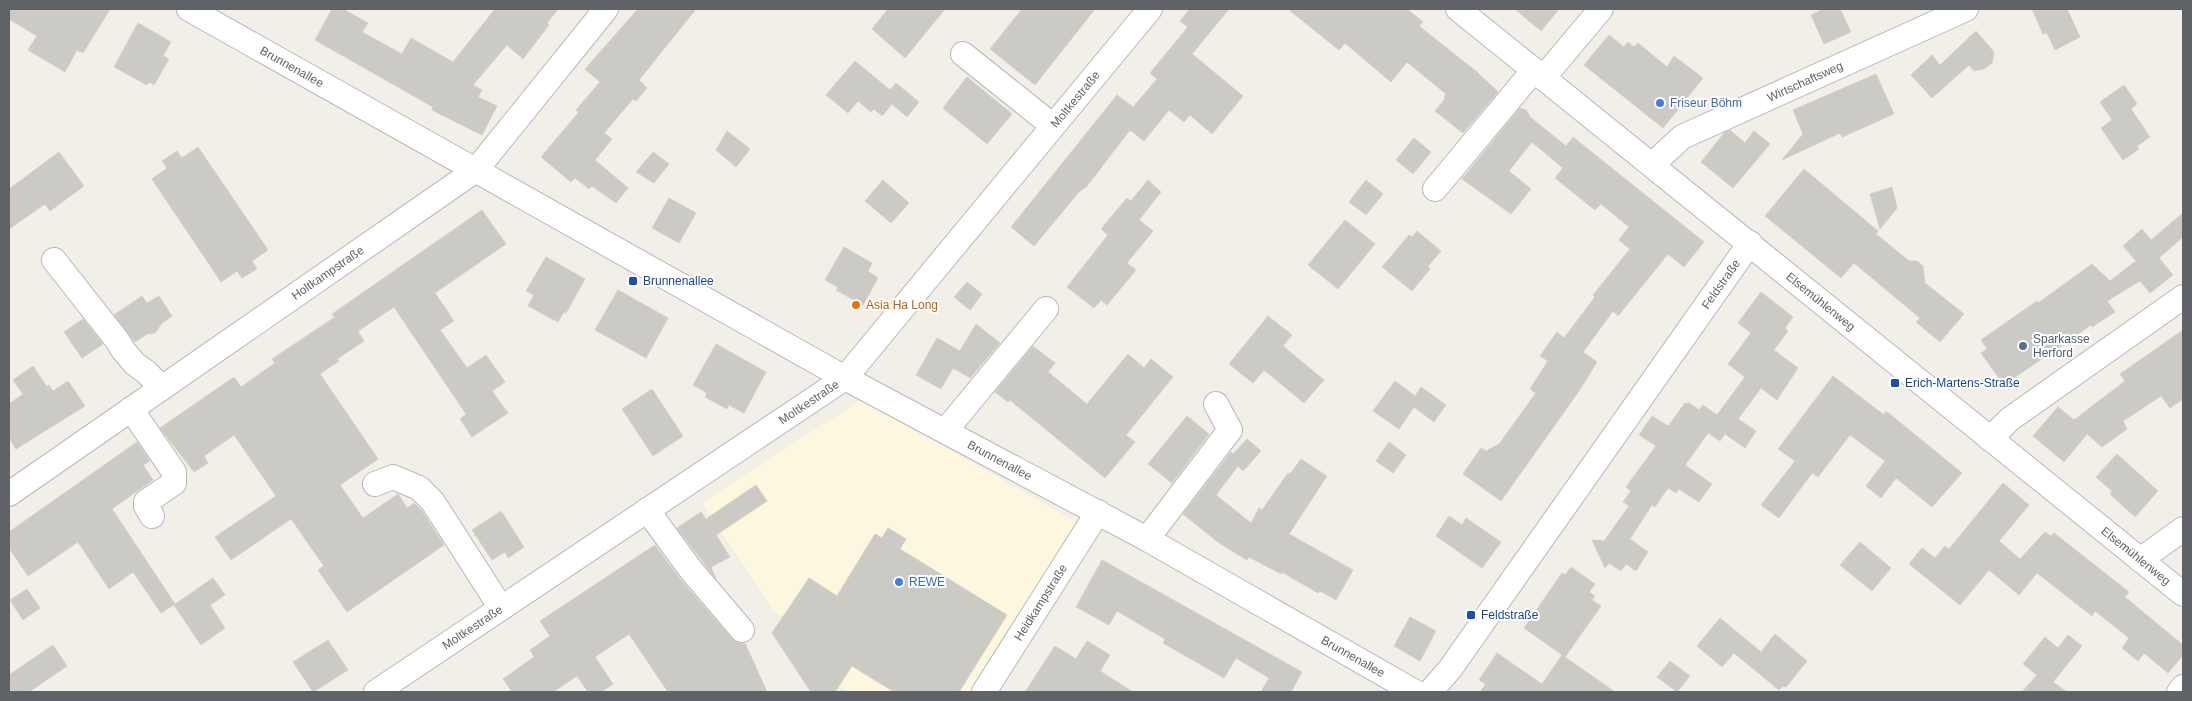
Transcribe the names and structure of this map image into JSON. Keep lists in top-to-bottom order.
{
  "streets": {
    "street": [
      "Brunnenallee",
      "Wirtschaftsweg",
      "Moltkestraße",
      "Holtkampstraße",
      "Feldstraße",
      "Elsemühlenweg",
      "Heidkampstraße"
    ]
  },
  "crossings": [
    ["Brunnenallee", "Moltkestraße"],
    ["Brunnenallee", "Holtkampstraße"],
    ["Brunnenallee", "Heidkampstraße"],
    ["Wirtschaftsweg", "Elsemühlenweg"],
    ["Feldstraße", "Elsemühlenweg"]
  ],
  "places": {
    "other": [
      "Friseur Böhm",
      "Asia Ha Long",
      "Sparkasse Herford",
      "REWE"
    ],
    "transit": ["Brunnenallee", "Erich-Martens-Straße", "Feldstraße"]
  }
}
